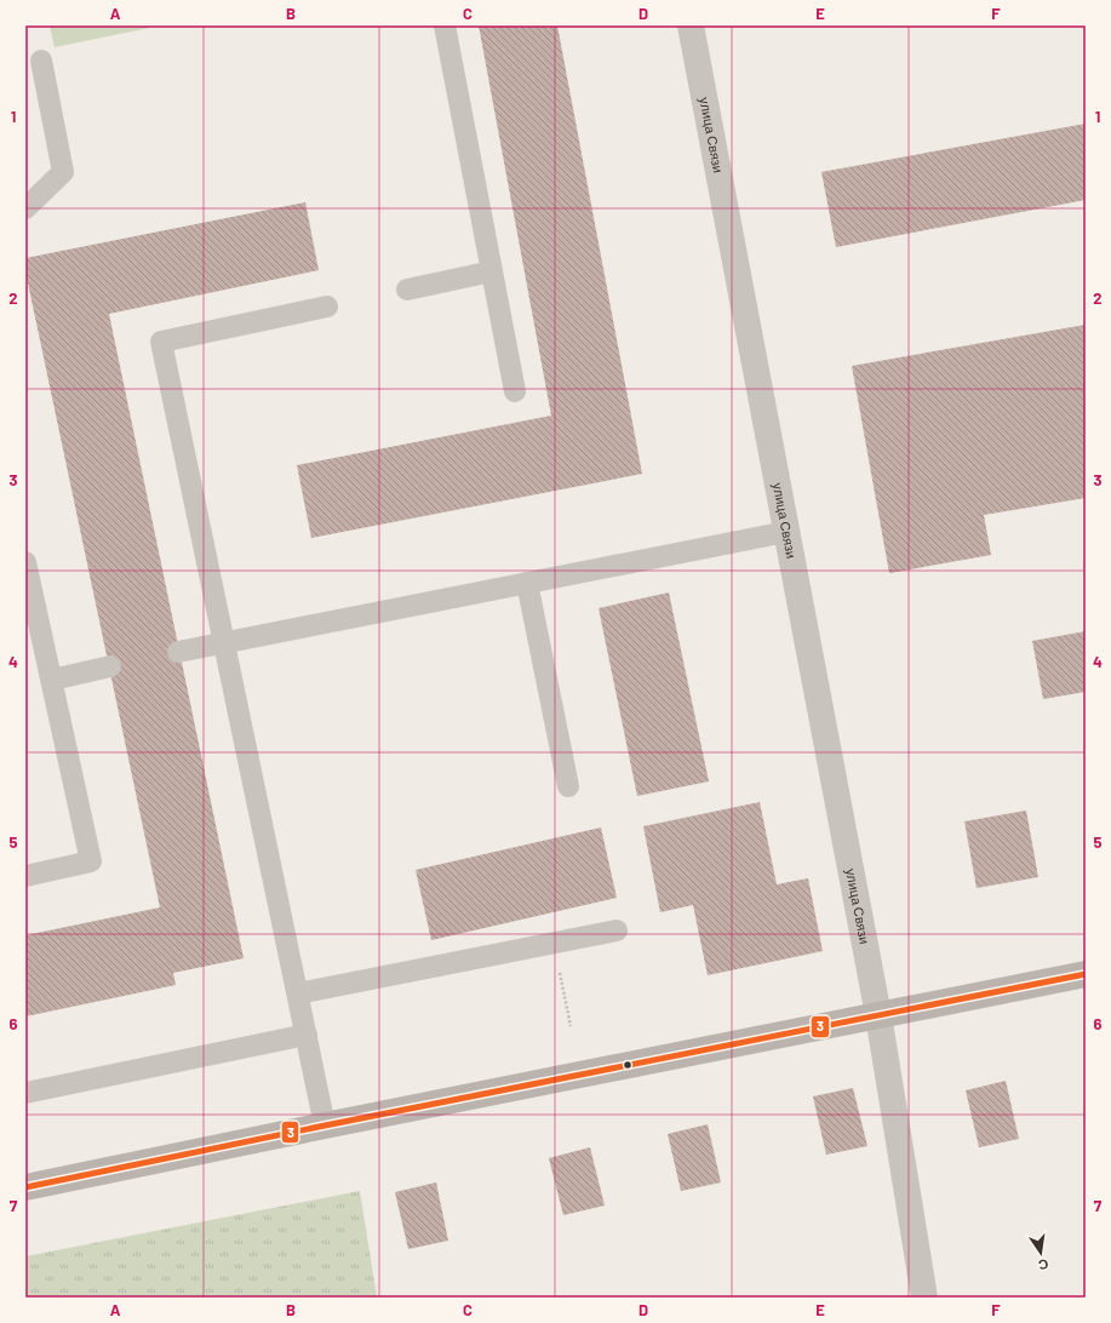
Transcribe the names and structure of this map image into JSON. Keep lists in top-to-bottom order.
{
  "streets": {
    "street": ["улица Связи"]
  },
  "lines": ["transit line 3"],
  "north": "bottom",
  "grid": {
    "columns": [
      "A",
      "B",
      "C",
      "D",
      "E",
      "F"
    ],
    "rows": [
      "1",
      "2",
      "3",
      "4",
      "5",
      "6",
      "7"
    ]
  }
}
